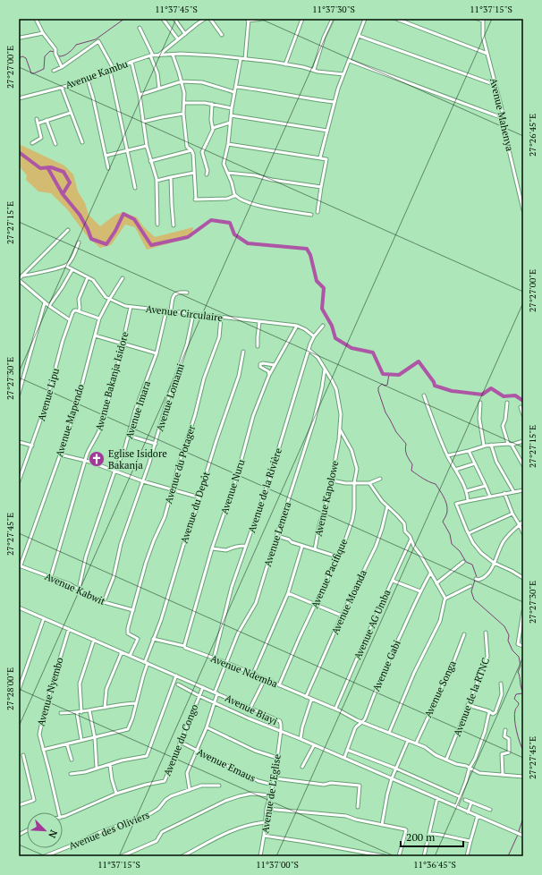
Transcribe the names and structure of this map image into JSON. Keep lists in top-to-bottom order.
{
  "streets": {
    "street": [
      "Avenue Kambu",
      "Avenue Mahenya",
      "Avenue Circulaire",
      "Avenue Bakanja Isidore",
      "Avenue Lipu",
      "Avenue Lomami",
      "Avenue Imara",
      "Avenue Mapendo",
      "Avenue du Potager",
      "Avenue Nuru",
      "Avenue de la Rivière",
      "Avenue Kapolowe",
      "Avenue du Depôt",
      "Avenue Lemera",
      "Avenue Pacifique",
      "Avenue Kabwit",
      "Avenue Moanda",
      "Avenue AG Umba",
      "Avenue Gabi",
      "Avenue Ndemba",
      "Avenue Songa",
      "Avenue Nyembo",
      "Avenue de la RTNC",
      "Avenue Biayi",
      "Avenue du Congo",
      "Avenue Emaus",
      "Avenue de L'Eglise",
      "Avenue des Oliviers"
    ]
  },
  "crossings": [
    ["Avenue Circulaire", "Avenue Bakanja Isidore"],
    ["Avenue Circulaire", "Avenue Lomami"],
    ["Avenue Circulaire", "Avenue Imara"],
    ["Avenue Circulaire", "Avenue Mapendo"],
    ["Avenue Circulaire", "Avenue du Potager"],
    ["Avenue Circulaire", "Avenue de la Rivière"],
    ["Avenue Bakanja Isidore", "Avenue Kabwit"],
    ["Avenue Lomami", "Avenue Kabwit"],
    ["Avenue Imara", "Avenue Kabwit"],
    ["Avenue Mapendo", "Avenue Kabwit"],
    ["Avenue du Potager", "Avenue Kabwit"],
    ["Avenue du Potager", "Avenue Biayi"],
    ["Avenue Nuru", "Avenue Ndemba"],
    ["Avenue de la Rivière", "Avenue Kapolowe"],
    ["Avenue de la Rivière", "Avenue Ndemba"],
    ["Avenue Kapolowe", "Avenue Lemera"],
    ["Avenue Kapolowe", "Avenue Pacifique"],
    ["Avenue Kapolowe", "Avenue Ndemba"],
    ["Avenue du Depôt", "Avenue Ndemba"],
    ["Avenue du Depôt", "Avenue Biayi"],
    ["Avenue Lemera", "Avenue Ndemba"],
    ["Avenue Lemera", "Avenue Biayi"],
    ["Avenue Pacifique", "Avenue Ndemba"],
    ["Avenue Moanda", "Avenue Ndemba"],
    ["Avenue AG Umba", "Avenue Ndemba"],
    ["Avenue Gabi", "Avenue Ndemba"],
    ["Avenue Gabi", "Avenue Biayi"],
    ["Avenue Ndemba", "Avenue Songa"],
    ["Avenue Ndemba", "Avenue de la RTNC"],
    ["Avenue Nyembo", "Avenue Biayi"],
    ["Avenue Biayi", "Avenue du Congo"],
    ["Avenue Biayi", "Avenue de L'Eglise"],
    ["Avenue du Congo", "Avenue Emaus"],
    ["Avenue Emaus", "Avenue de L'Eglise"]
  ],
  "places": {
    "church": ["Eglise Isidore Bakanja"]
  },
  "scale_bar": "200 m",
  "north": "bottom right",
  "coordinates": [
    "11°37'45\"S",
    "11°37'30\"S",
    "11°37'15\"S",
    "27°27'00\"E",
    "27°26'45\"E",
    "27°27'15\"E",
    "27°27'30\"E",
    "27°27'45\"E",
    "27°28'00\"E",
    "11°37'00\"S",
    "11°36'45\"S"
  ]
}
